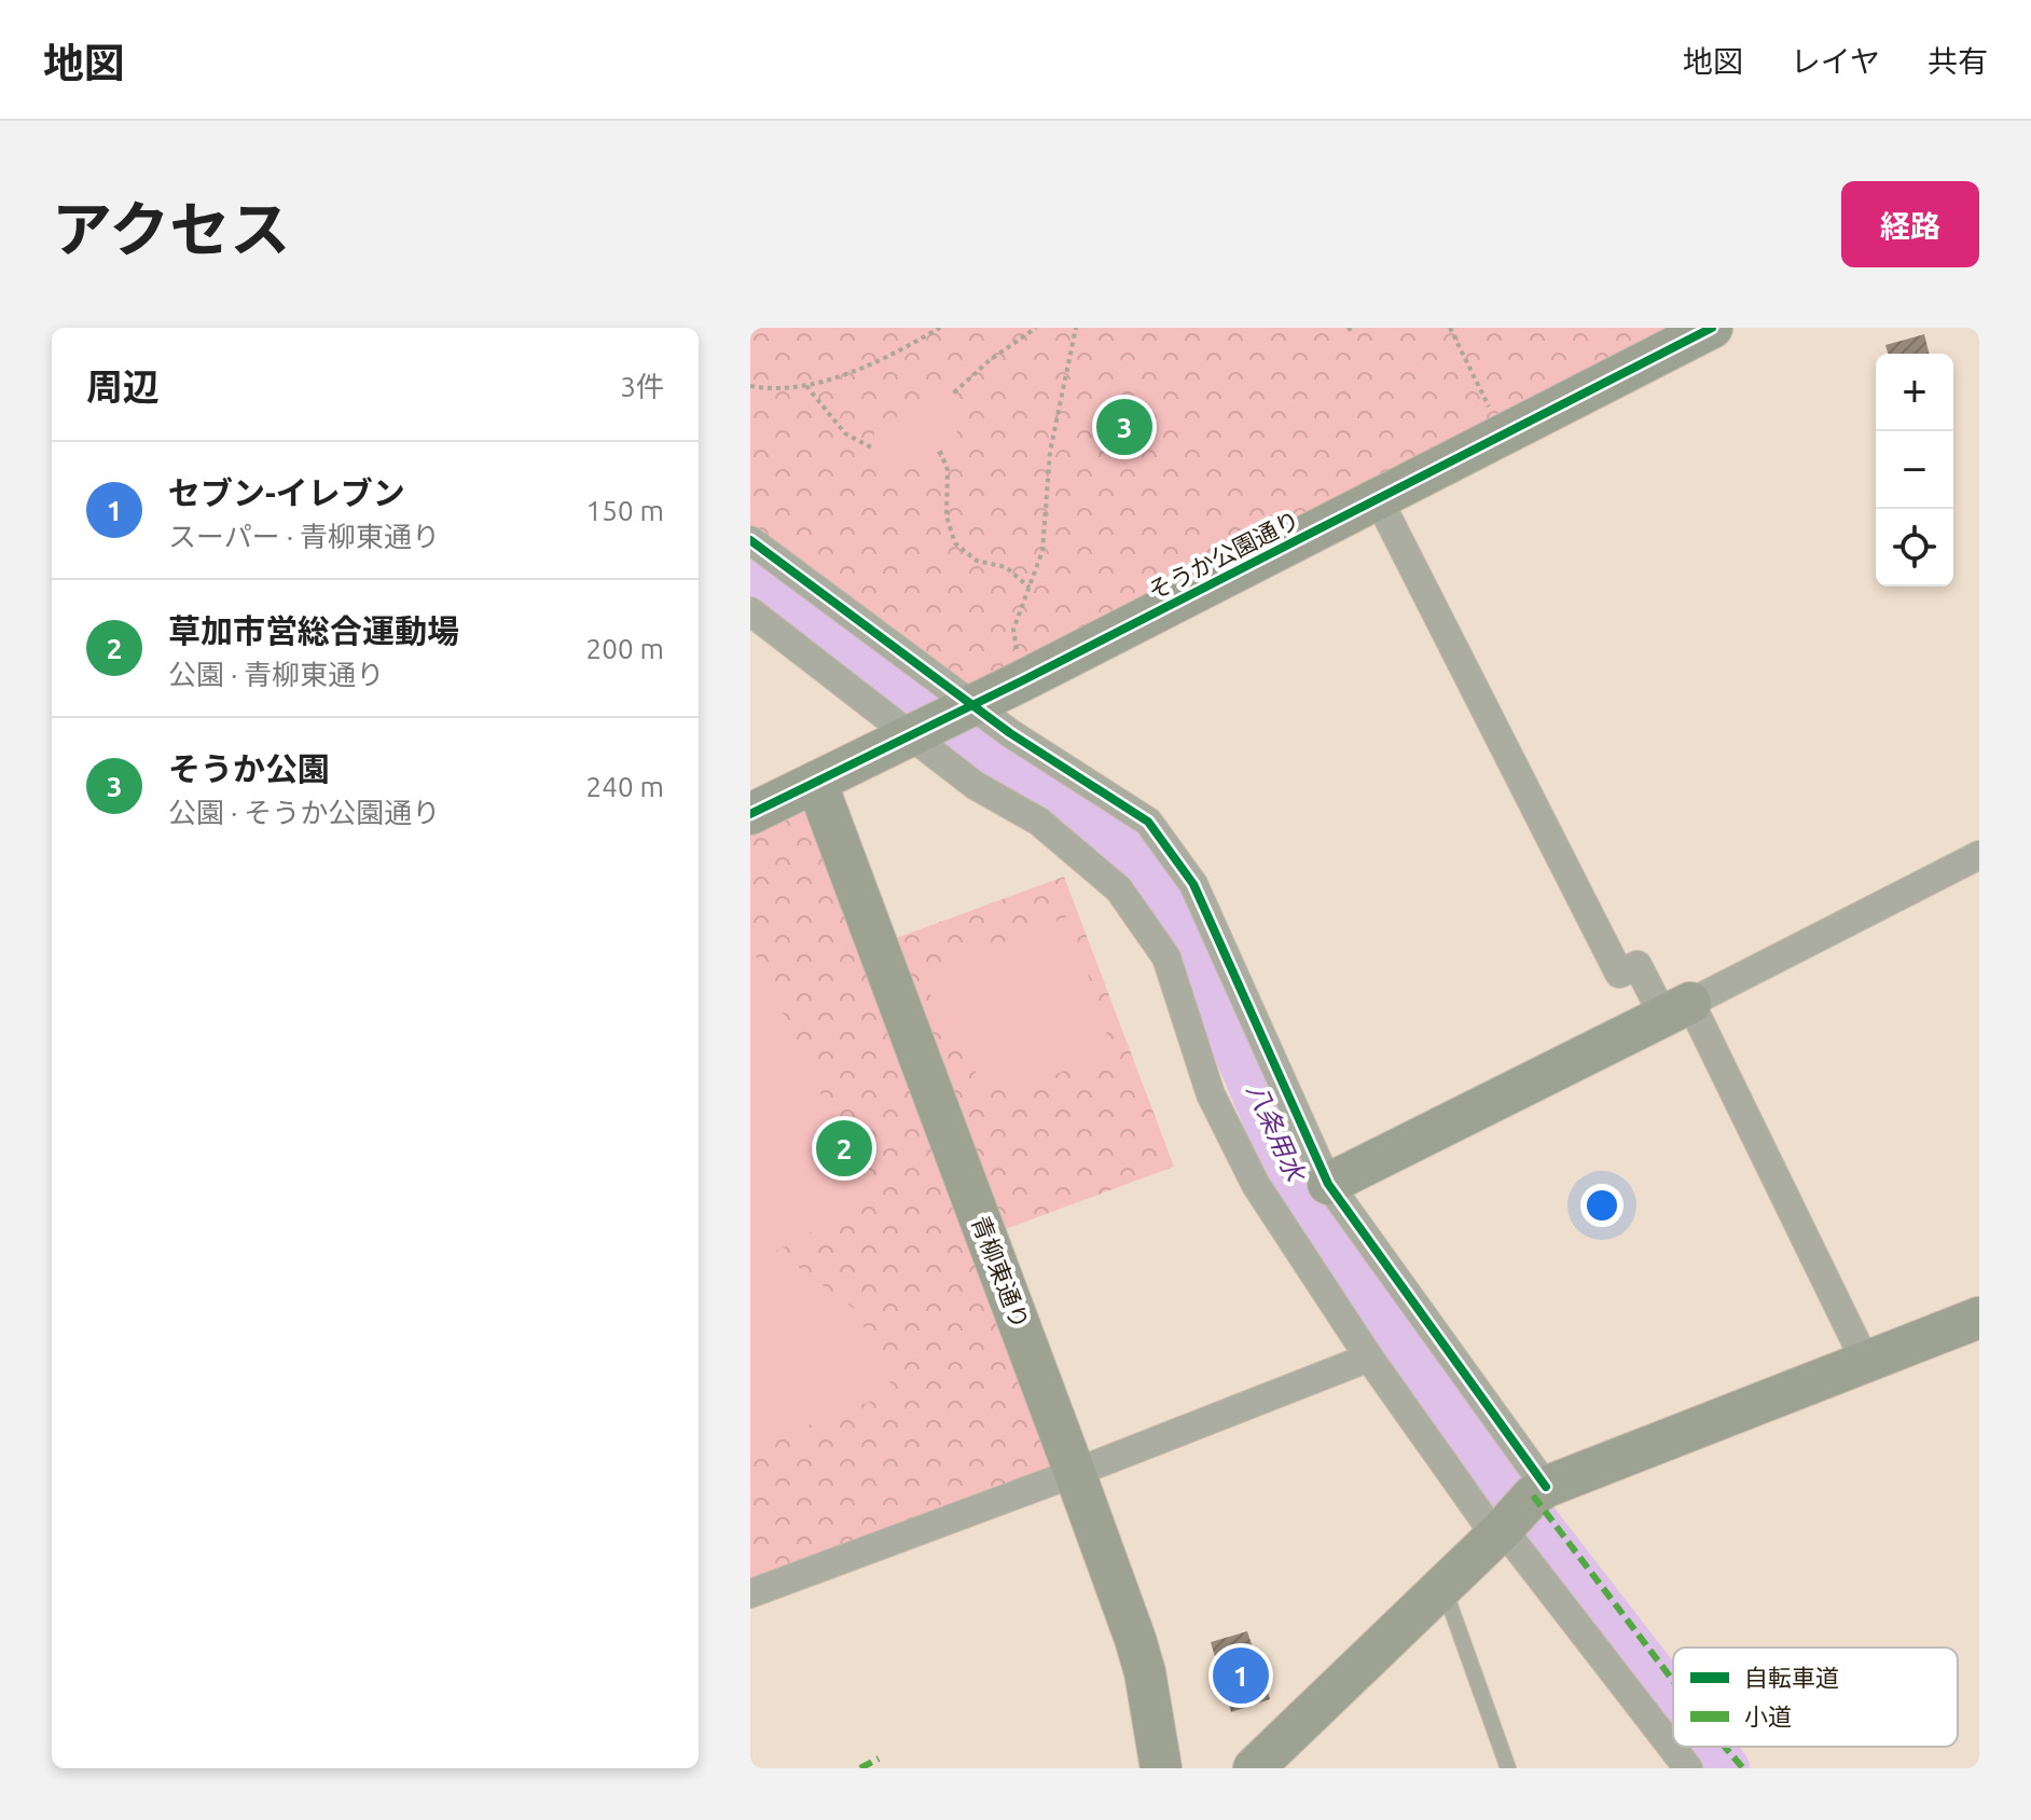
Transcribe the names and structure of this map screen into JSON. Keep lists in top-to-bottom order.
{
  "streets": {
    "street": ["そうか公園通り", "青柳東通り"]
  },
  "crossings": [
    ["そうか公園通り", "青柳東通り"]
  ],
  "water": ["八条用水"],
  "legend": ["自転車道", "小道"],
  "page": {
    "header": "地図",
    "nav": ["地図", "レイヤ", "共有"],
    "title": "アクセス",
    "buttons": "経路",
    "heading": ["周辺", "3件"],
    "map_buttons": ["+", "−"],
    "pins": ["3", "2", "1"],
    "list": [
      {
        "mark": "1",
        "name": "セブン-イレブン",
        "note": "スーパー · 青柳東通り",
        "value": "150 m"
      },
      {
        "mark": "2",
        "name": "草加市営総合運動場",
        "note": "公園 · 青柳東通り",
        "value": "200 m"
      },
      {
        "mark": "3",
        "name": "そうか公園",
        "note": "公園 · そうか公園通り",
        "value": "240 m"
      }
    ]
  }
}
